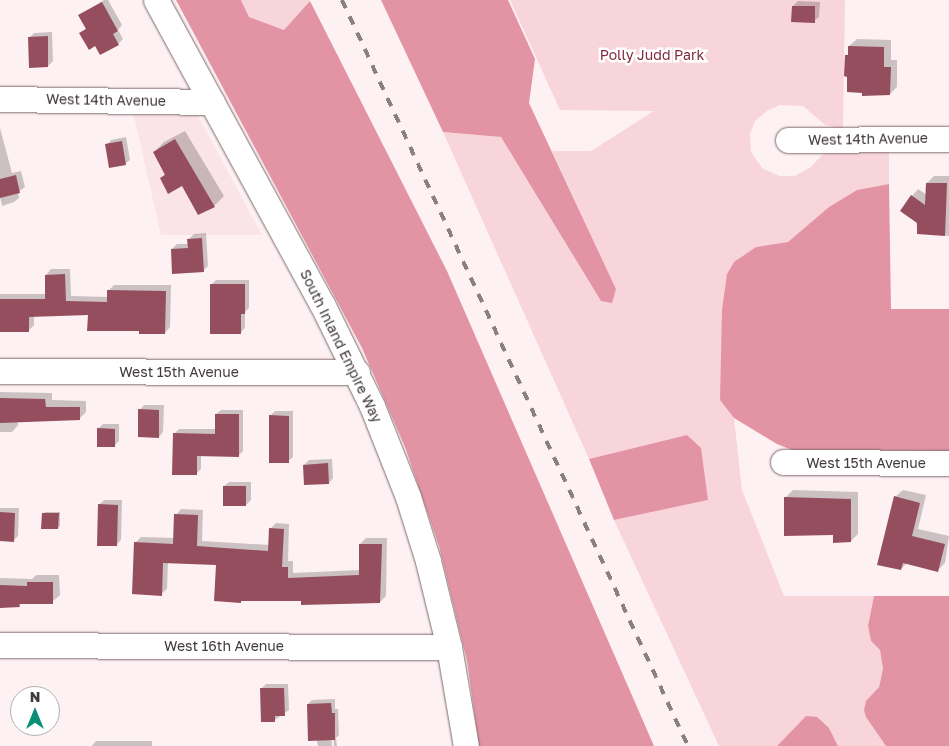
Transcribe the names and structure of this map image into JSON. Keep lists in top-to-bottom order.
{
  "streets": {
    "street": [
      "West 14th Avenue",
      "South Inland Empire Way",
      "West 15th Avenue",
      "West 16th Avenue"
    ]
  },
  "crossings": [
    ["West 14th Avenue", "South Inland Empire Way"],
    ["South Inland Empire Way", "West 15th Avenue"],
    ["South Inland Empire Way", "West 16th Avenue"]
  ],
  "parks": ["Polly Judd Park"],
  "north": "top"
}
